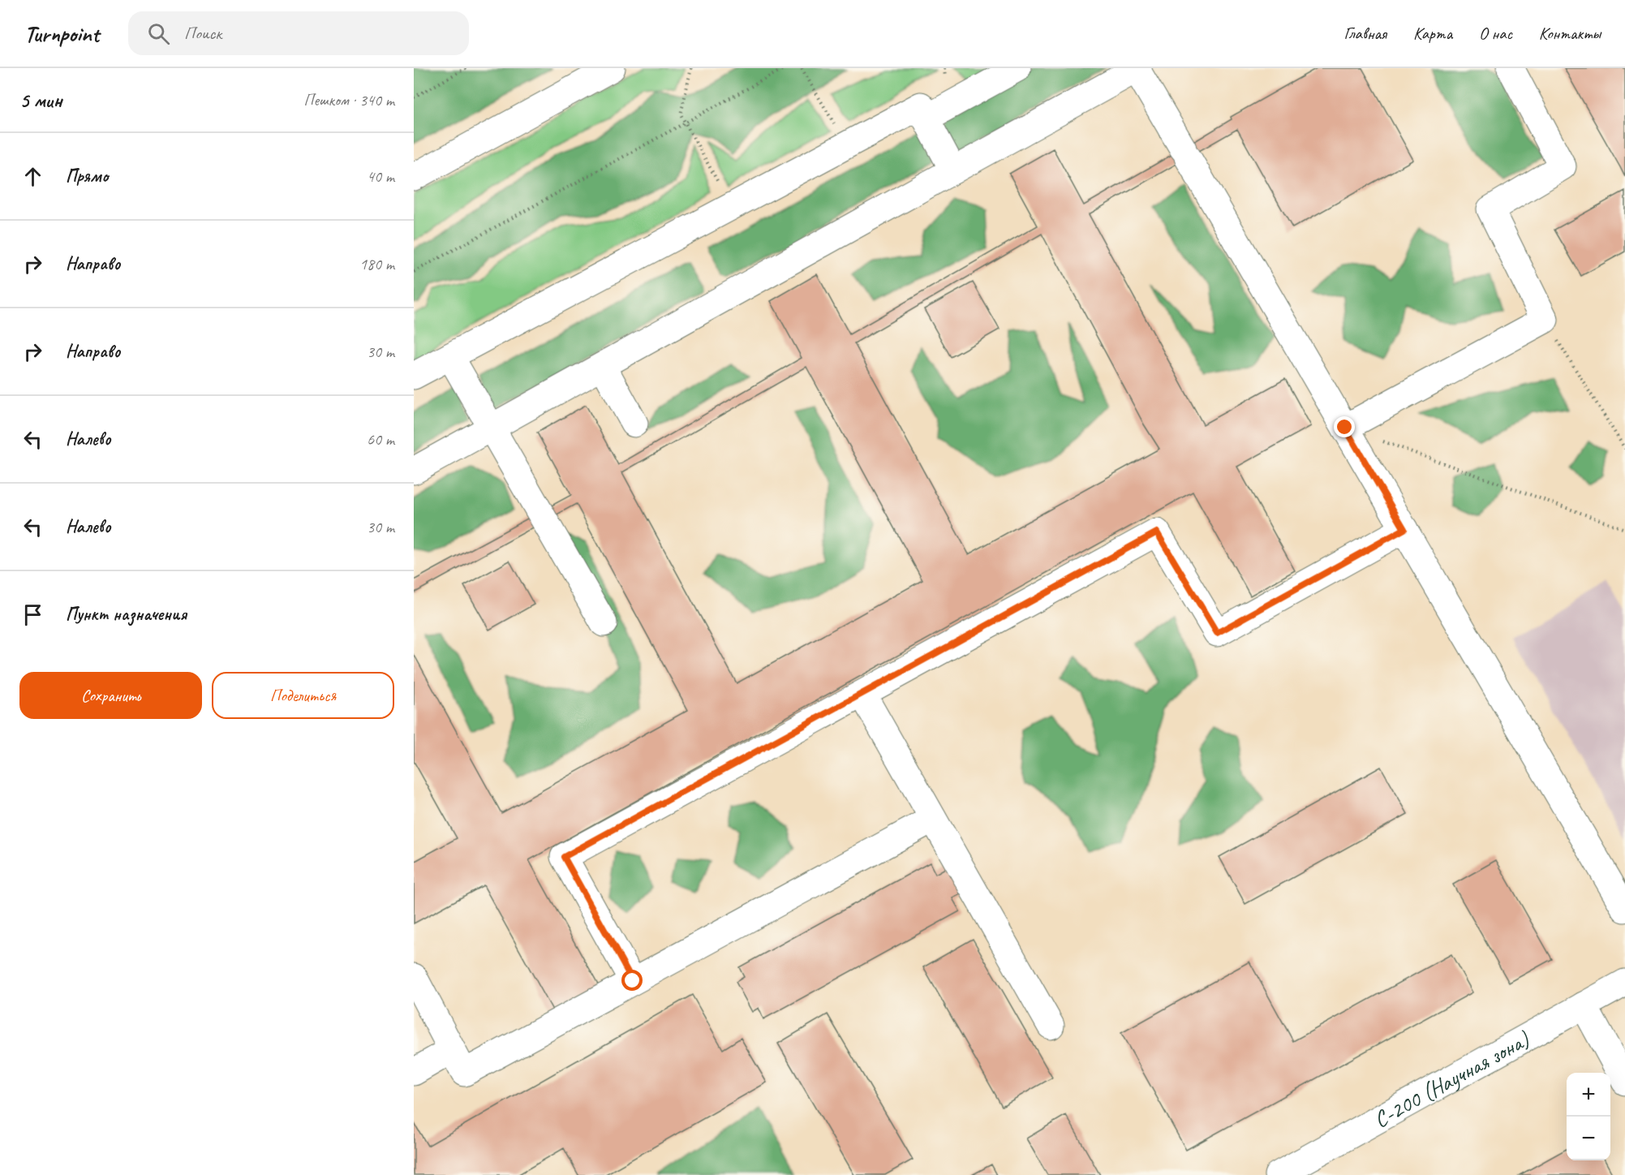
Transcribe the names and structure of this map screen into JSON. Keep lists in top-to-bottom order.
{
  "streets": {
    "street": ["С-200 (Научная зона)"]
  },
  "page": {
    "header": "Turnpoint",
    "search": "Поиск",
    "nav": [
      "Главная",
      "Карта",
      "О нас",
      "Контакты"
    ],
    "heading": ["5 мин", "Пешком · 340 m"],
    "list": [
      ["Прямо", "40 m"],
      ["Направо", "180 m"],
      ["Направо", "30 m"],
      ["Налево", "60 m"],
      ["Налево", "30 m"],
      "Пункт назначения"
    ],
    "buttons": ["Сохранить", "Поделиться"],
    "map_buttons": ["+", "−"]
  }
}
